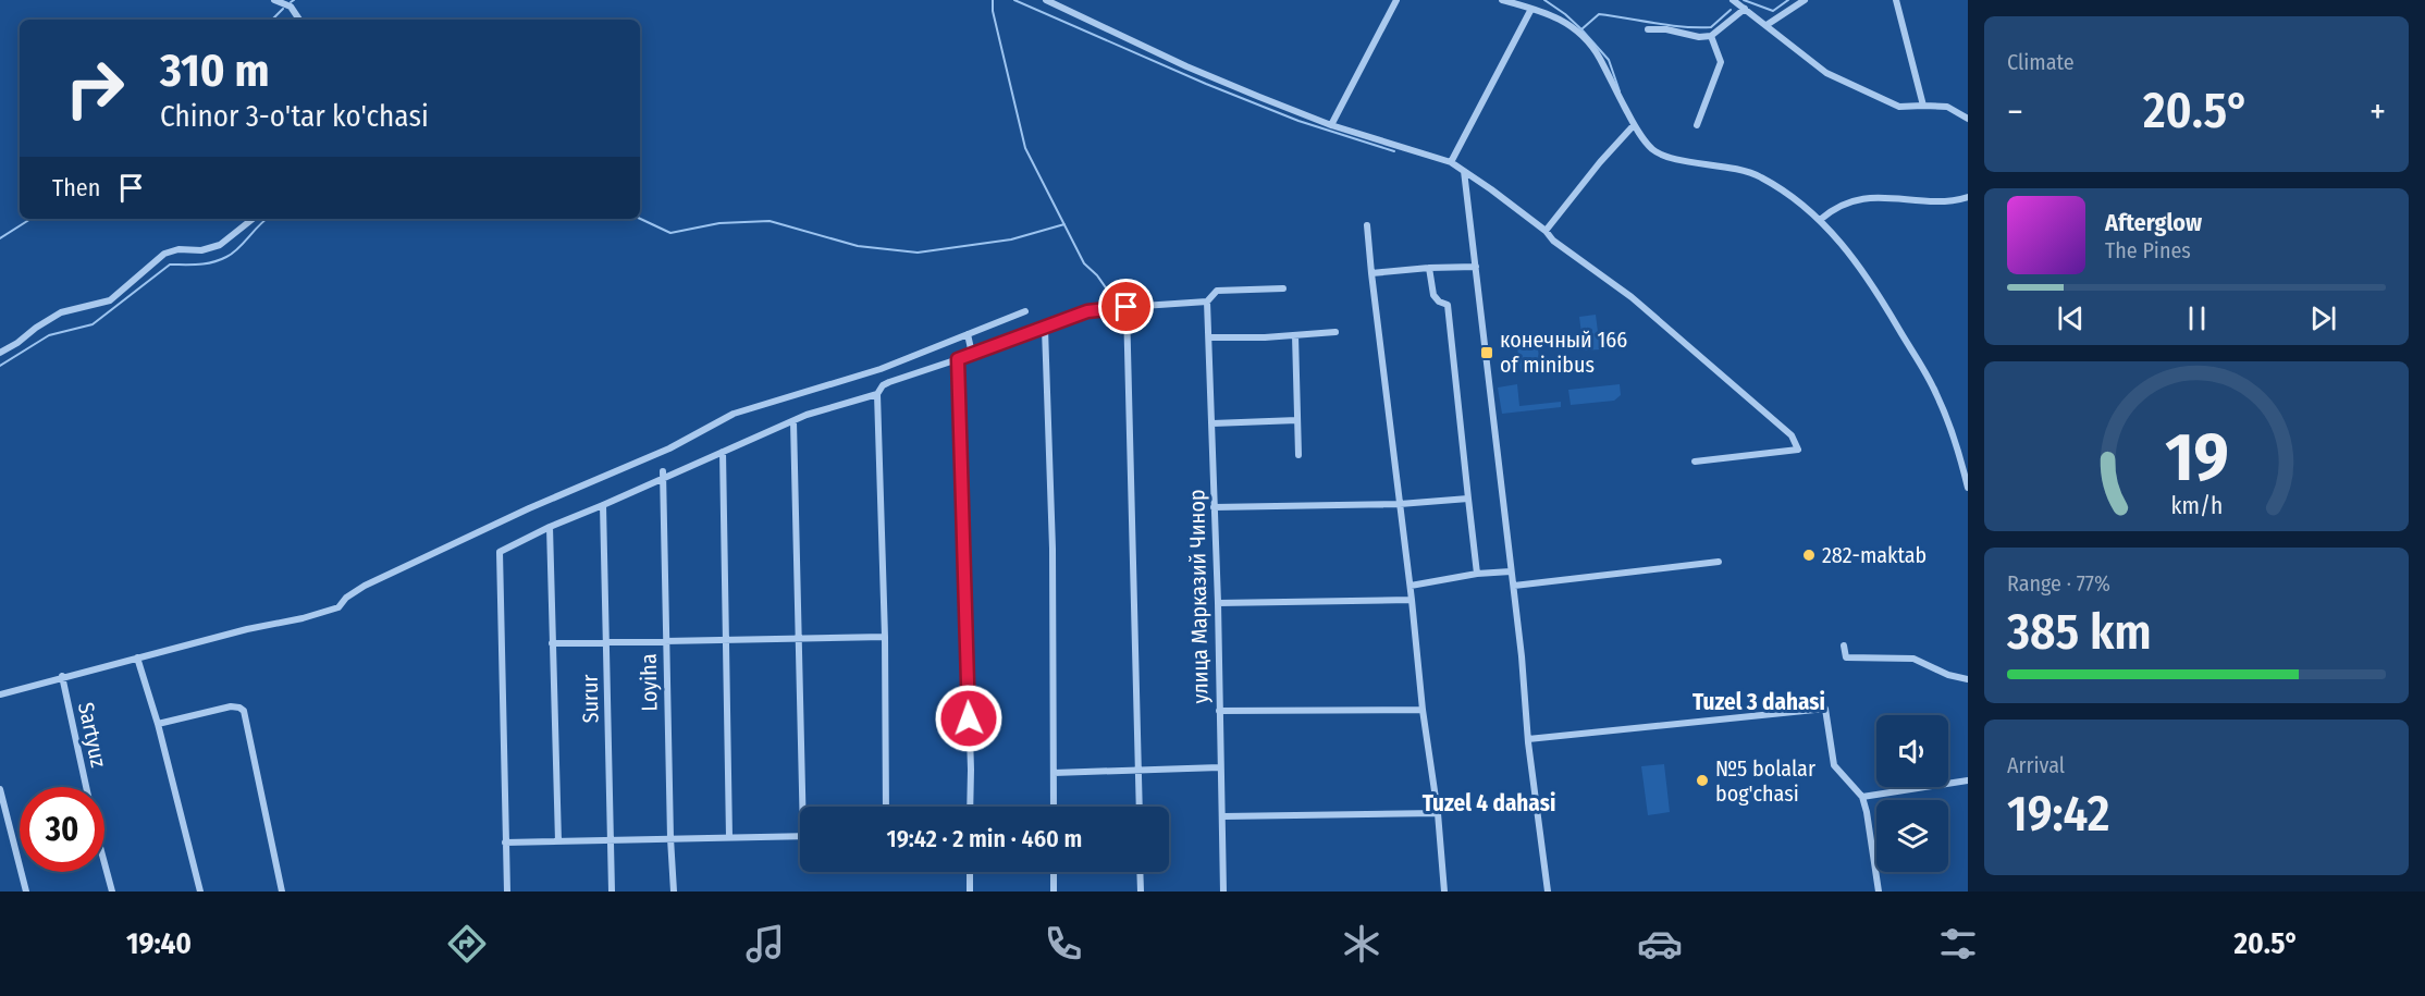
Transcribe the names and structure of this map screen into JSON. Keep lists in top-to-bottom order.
{
  "streets": {
    "street": [
      "улица Марказий Чинор",
      "Loyiha",
      "Surur",
      "Sartyuz"
    ]
  },
  "districts": ["Tuzel 3 dahasi", "Tuzel 4 dahasi"],
  "places": {
    "transit": ["конечный 166 of minibus"],
    "other": ["282-maktab", "№5 bolalar bog'chasi"]
  },
  "page": {
    "tile": [
      "Climate",
      ["Range · 77%", "385 km"],
      ["Arrival", "19:42"]
    ],
    "turn": ["310 m", "Chinor 3-o'tar ko'chasi"],
    "heat": ["−", "20.5°", "+"],
    "then": "Then",
    "song": ["Afterglow", "The Pines"],
    "limit": "30",
    "trip": "19:42 · 2 min · 460 m",
    "tabs": ["19:40", "20.5°"],
    "gauge": ["19", "km/h"]
  }
}
